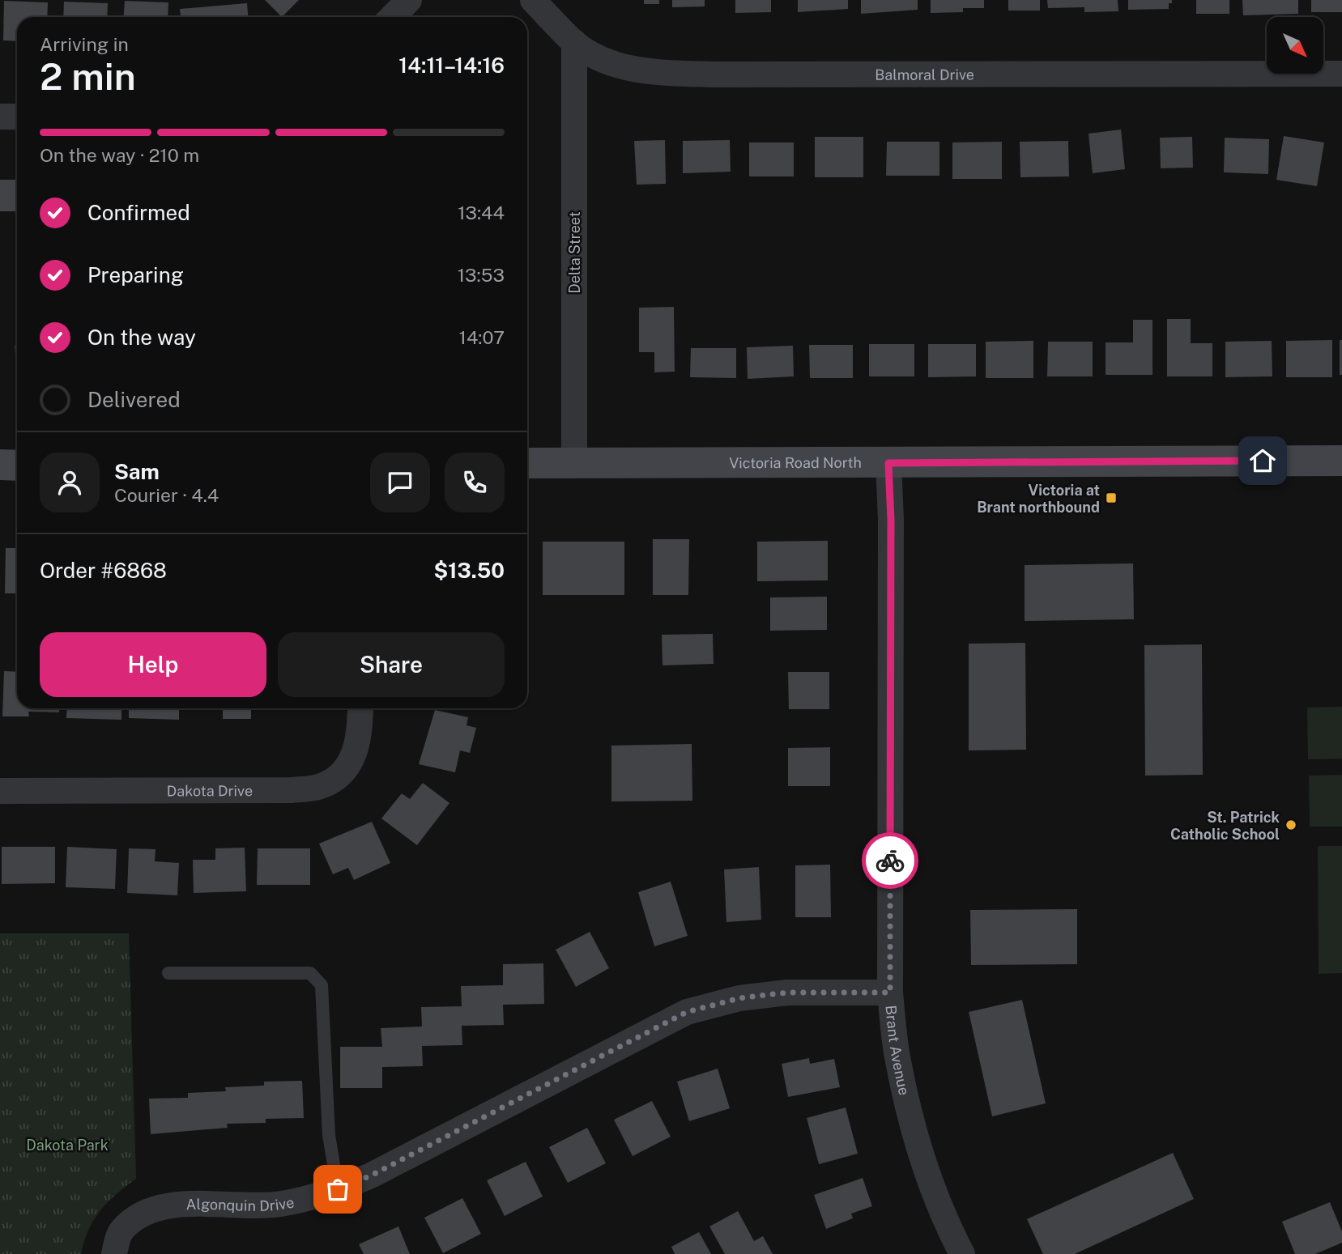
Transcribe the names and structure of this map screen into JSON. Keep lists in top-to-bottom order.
{
  "streets": {
    "main road": ["Victoria Road North"],
    "street": [
      "Balmoral Drive",
      "Delta Street",
      "Dakota Drive",
      "Brant Avenue",
      "Algonquin Drive"
    ]
  },
  "crossings": [
    ["Balmoral Drive", "Delta Street"],
    ["Delta Street", "Victoria Road North"],
    ["Victoria Road North", "Brant Avenue"],
    ["Brant Avenue", "Algonquin Drive"]
  ],
  "parks": ["Dakota Park"],
  "places": {
    "transit": ["Victoria at Brant northbound"],
    "other": ["St. Patrick Catholic School"]
  },
  "north": "bottom right",
  "page": {
    "heading": ["2 min", "Arriving in", "14:11–14:16"],
    "panel": [
      "Sam",
      "Courier · 4.4",
      "Order #6868",
      "$13.50"
    ],
    "bar": "On the way · 210 m",
    "list": [
      ["Confirmed", "13:44"],
      ["Preparing", "13:53"],
      ["On the way", "14:07"],
      "Delivered"
    ],
    "buttons": ["Help", "Share"]
  }
}
